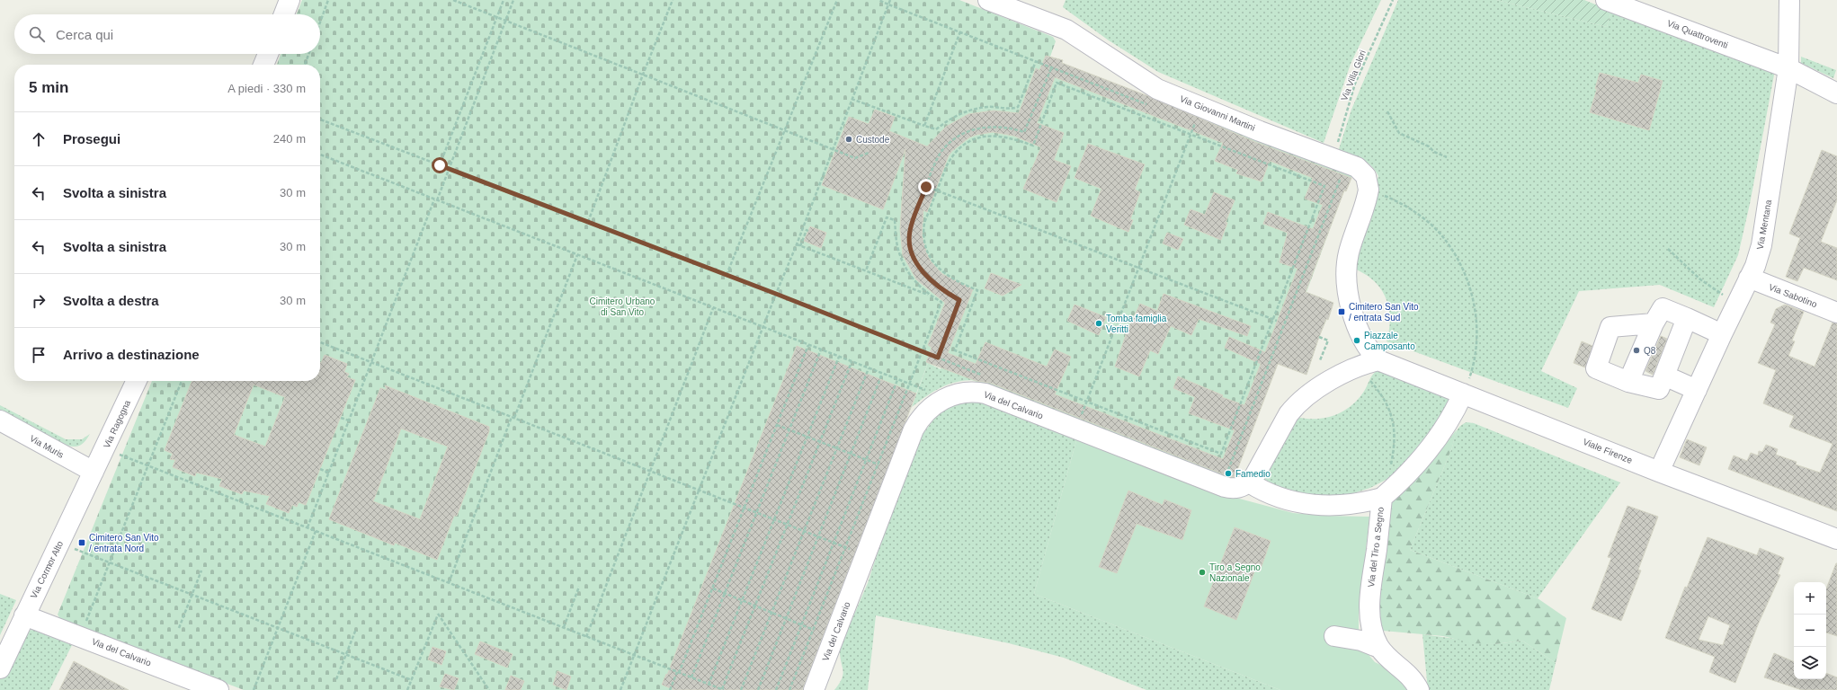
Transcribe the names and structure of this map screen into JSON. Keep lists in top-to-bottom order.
{
  "streets": {
    "street": [
      "Via Quattroventi",
      "Via Giovanni Martini",
      "Via Mentana",
      "Via Sabotino",
      "Via del Calvario",
      "Via Ragogna",
      "Via Muris",
      "Viale Firenze",
      "Via del Tiro a Segno",
      "Via Cormor Alto"
    ],
    "path": ["Via Villa Glori"]
  },
  "crossings": [
    ["Via Quattroventi", "Via Mentana"],
    ["Via Villa Glori", "Via Giovanni Martini"],
    ["Via Mentana", "Via Sabotino"],
    ["Via Mentana", "Viale Firenze"],
    ["Via del Calvario", "Via Cormor Alto"],
    ["Via Ragogna", "Via Muris"],
    ["Via Ragogna", "Via Cormor Alto"],
    ["Via Muris", "Via Cormor Alto"],
    ["Viale Firenze", "Via del Tiro a Segno"]
  ],
  "parks": ["Cimitero Urbano di San Vito"],
  "places": {
    "other": [
      "Custode",
      "Tomba famiglia Veritti",
      "Piazzale Camposanto",
      "Q8",
      "Famedio",
      "Tiro a Segno Nazionale"
    ],
    "transit": ["Cimitero San Vito / entrata Sud", "Cimitero San Vito / entrata Nord"]
  },
  "page": {
    "search": "Cerca qui",
    "heading": ["5 min", "A piedi · 330 m"],
    "list": [
      ["Prosegui", "240 m"],
      ["Svolta a sinistra", "30 m"],
      ["Svolta a sinistra", "30 m"],
      ["Svolta a destra", "30 m"],
      "Arrivo a destinazione"
    ],
    "map_buttons": ["+", "−"]
  }
}
